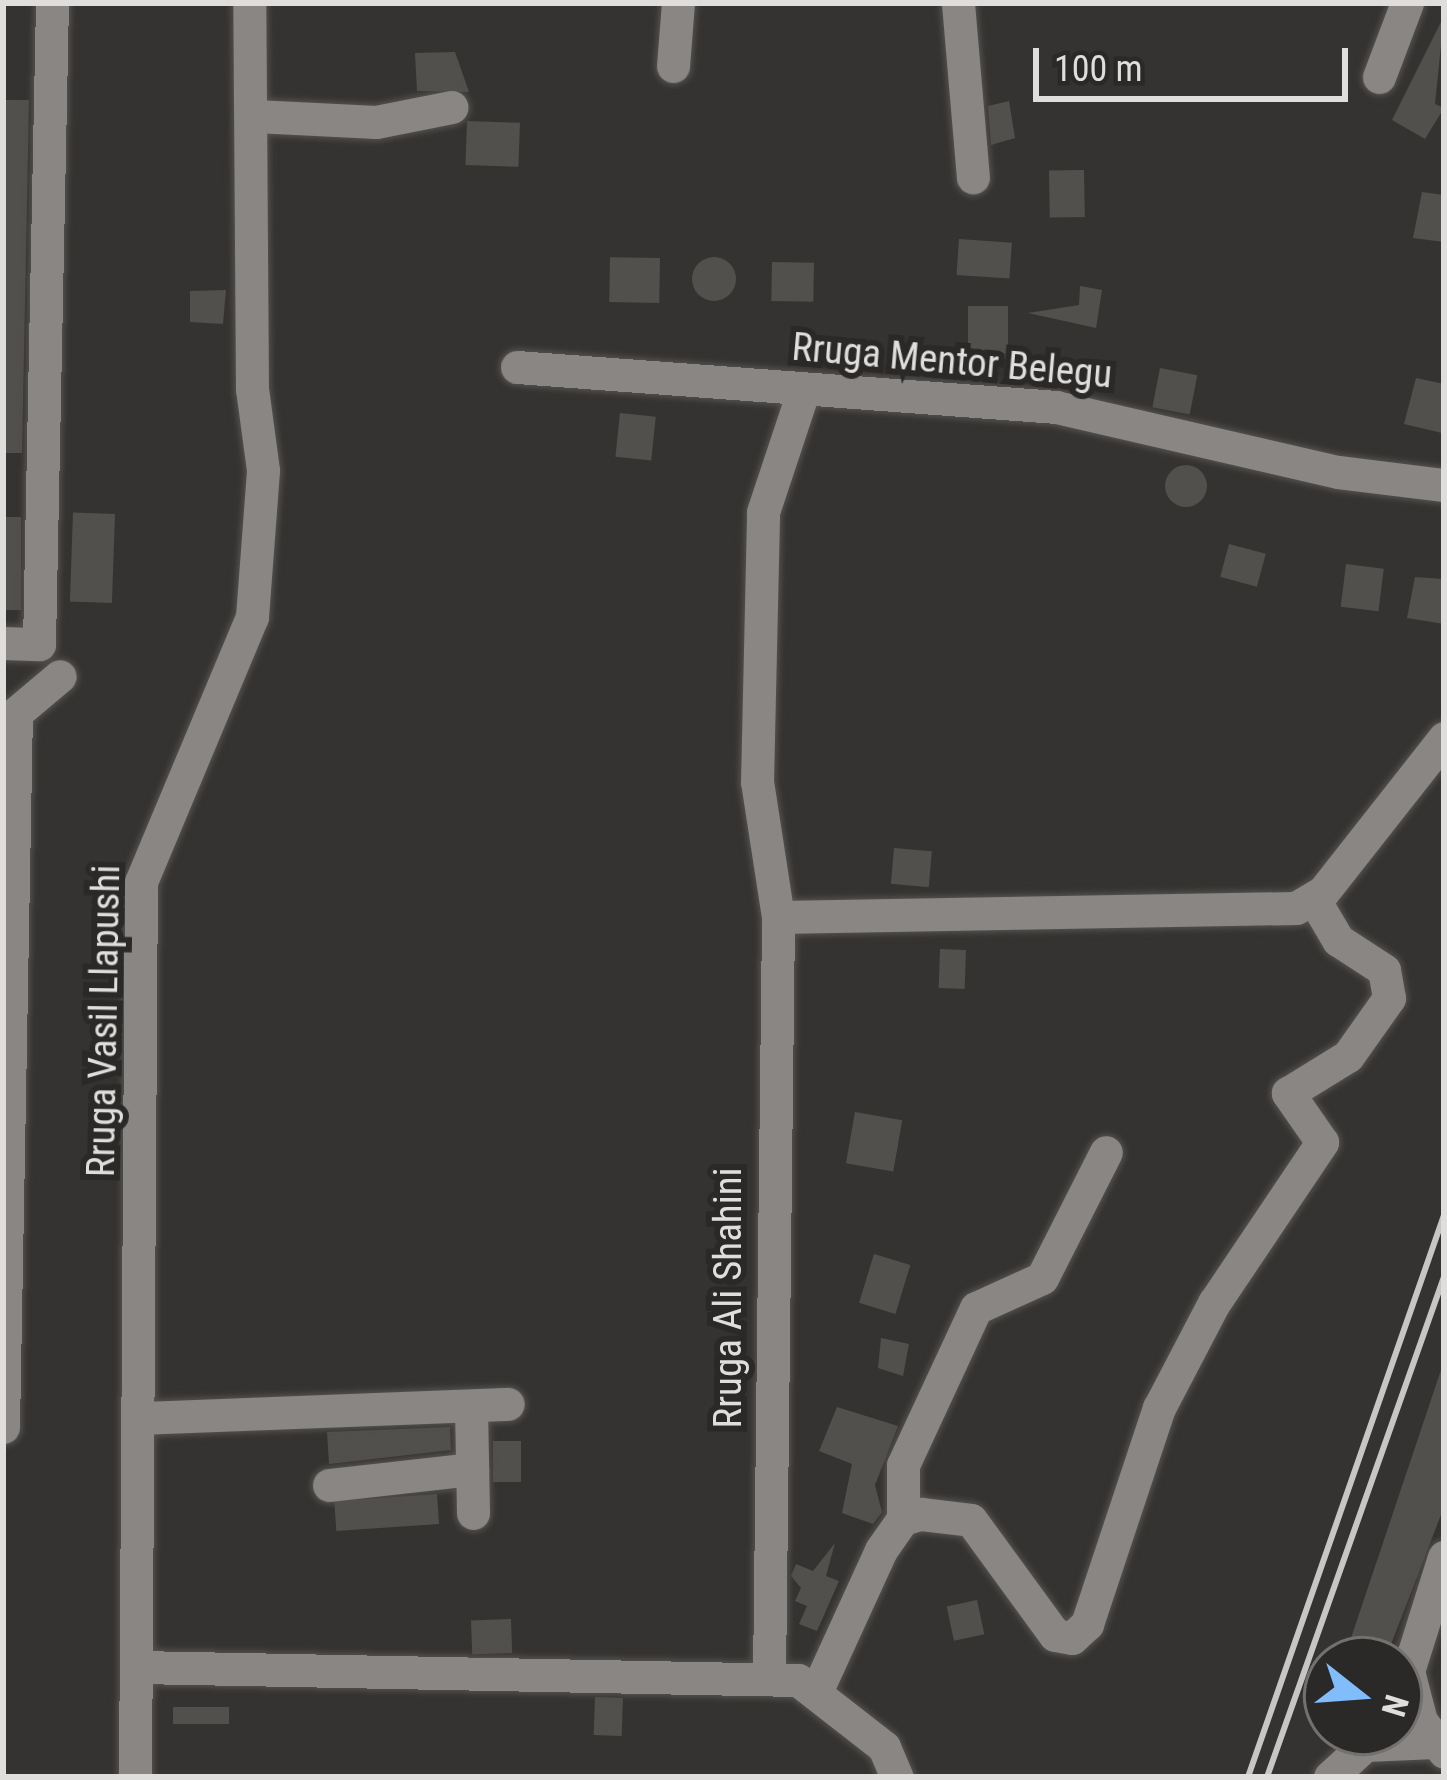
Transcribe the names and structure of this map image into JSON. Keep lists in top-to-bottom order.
{
  "streets": {
    "street": ["Rruga Mentor Belegu", "Rruga Vasil Llapushi", "Rruga Ali Shahini"]
  },
  "crossings": [
    ["Rruga Mentor Belegu", "Rruga Ali Shahini"]
  ],
  "scale_bar": "100 m",
  "north": "right"
}
